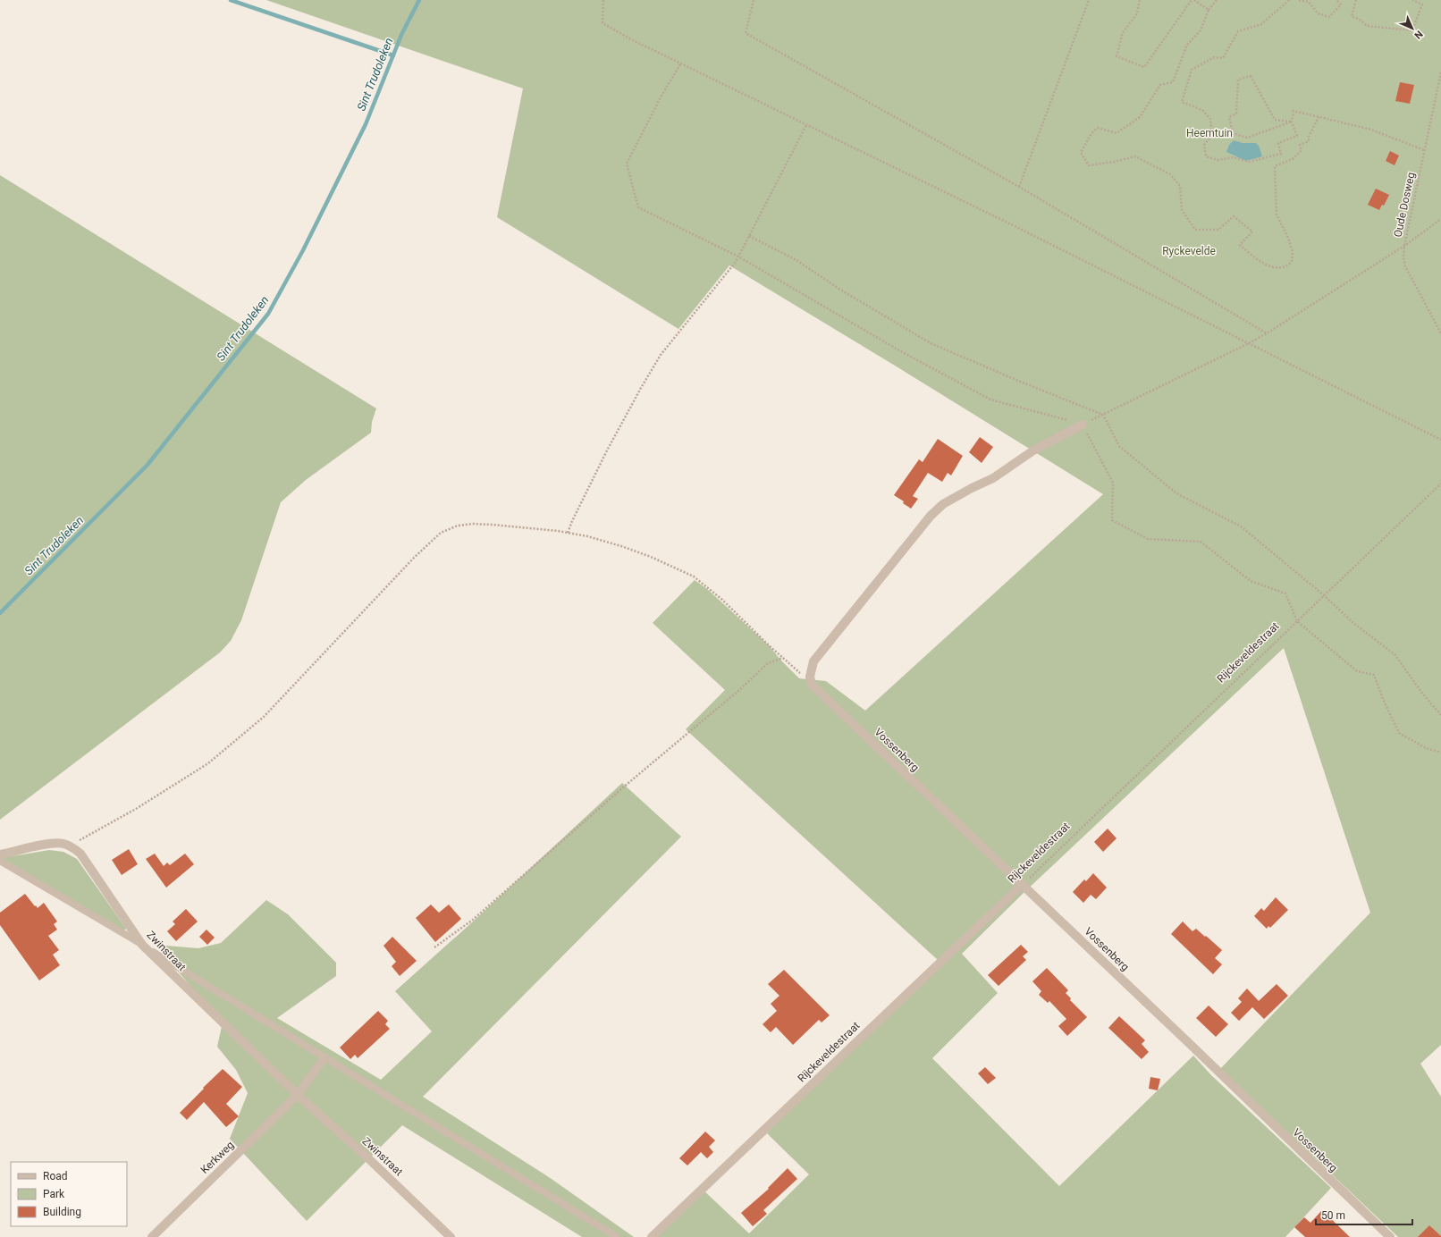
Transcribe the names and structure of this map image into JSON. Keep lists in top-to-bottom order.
{
  "streets": {
    "street": [
      "Rijckeveldestraat",
      "Vossenberg",
      "Zwinstraat",
      "Kerkweg"
    ],
    "path": ["Oude Dosweg"]
  },
  "crossings": [
    ["Rijckeveldestraat", "Vossenberg"],
    ["Zwinstraat", "Kerkweg"]
  ],
  "water": ["Sint Trudoleken"],
  "parks": ["Heemtuin", "Ryckevelde"],
  "legend": ["Road", "Park", "Building"],
  "scale_bar": "50 m",
  "north": "bottom right"
}
